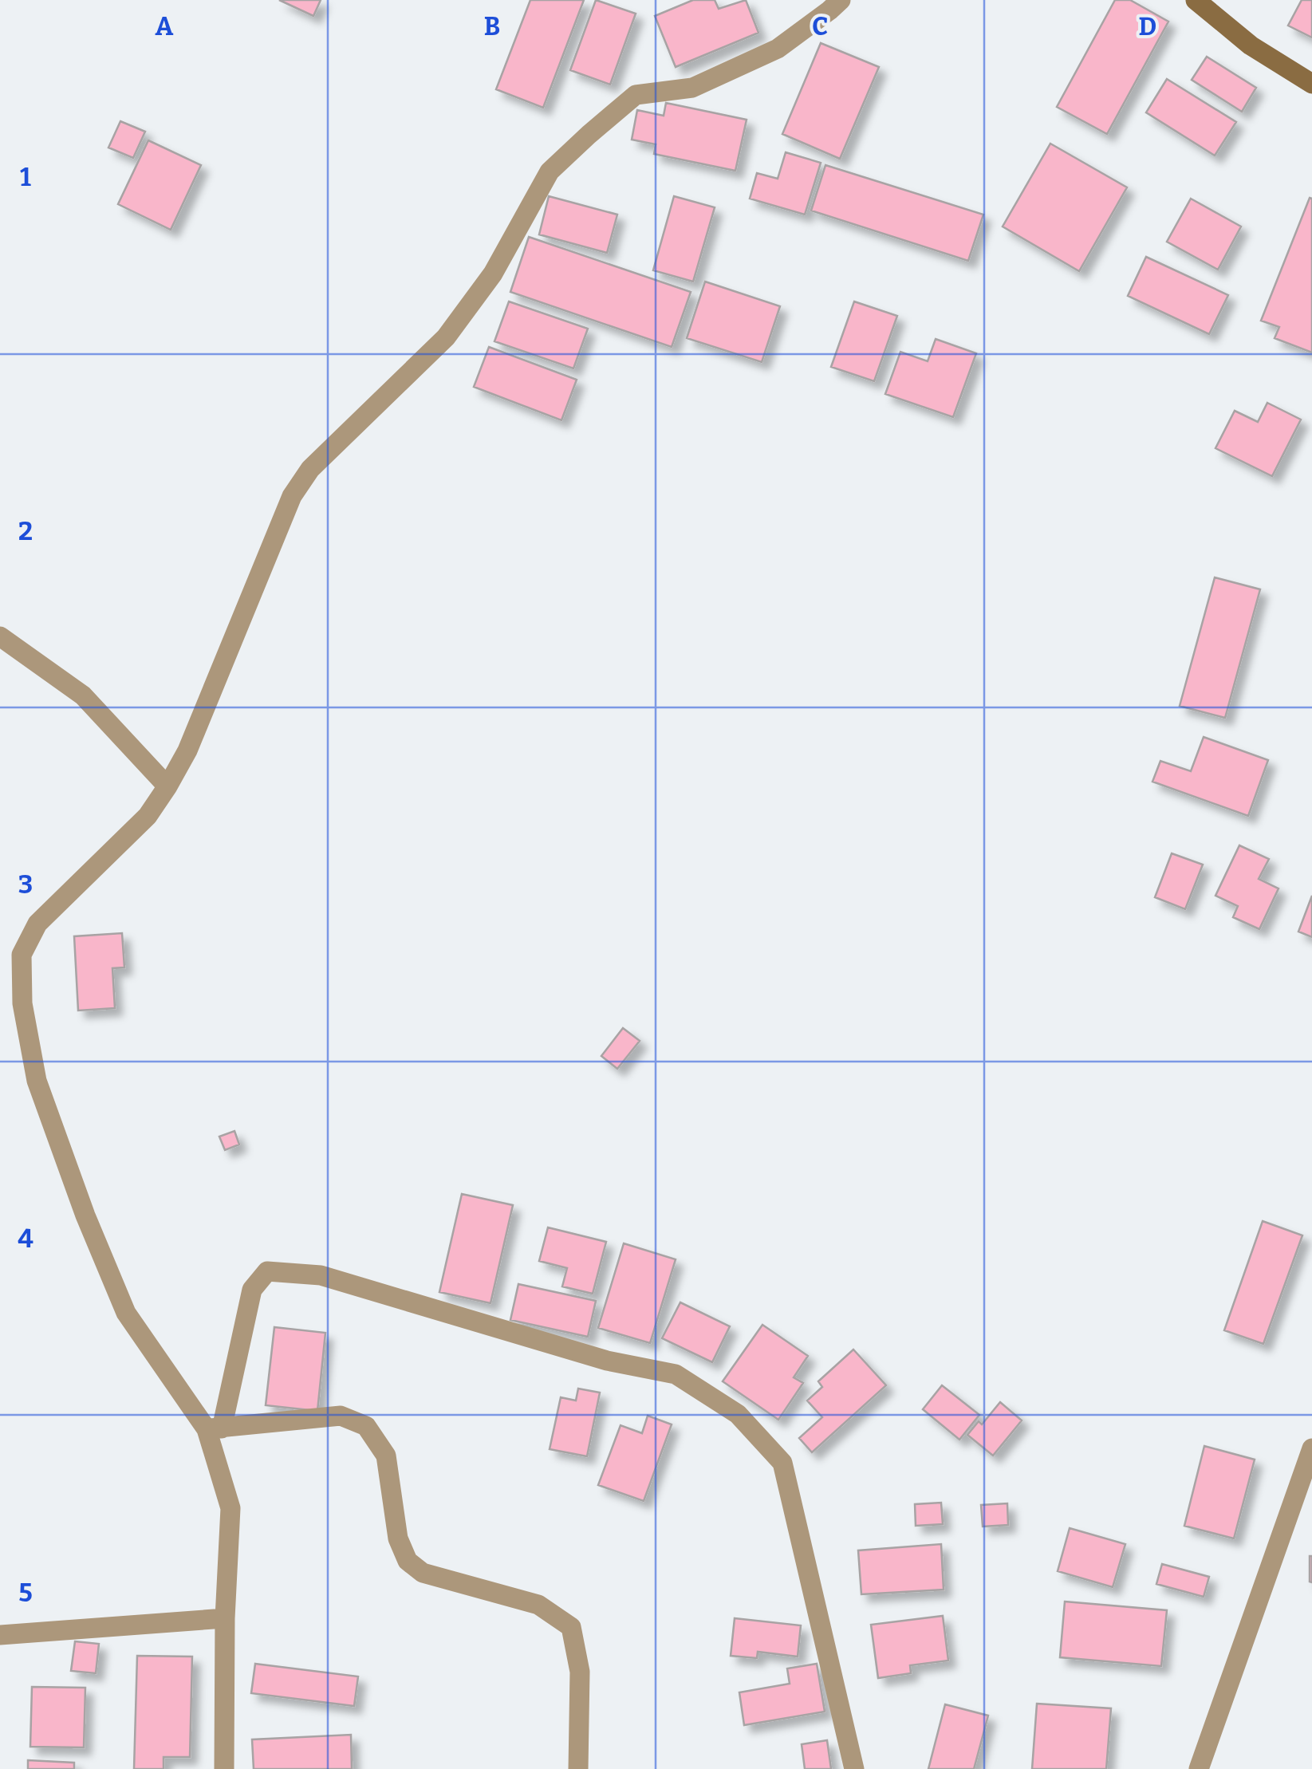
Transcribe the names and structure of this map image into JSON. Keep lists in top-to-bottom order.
{
  "grid": {
    "columns": [
      "A",
      "B",
      "C",
      "D"
    ],
    "rows": [
      "1",
      "2",
      "3",
      "4",
      "5"
    ]
  }
}
